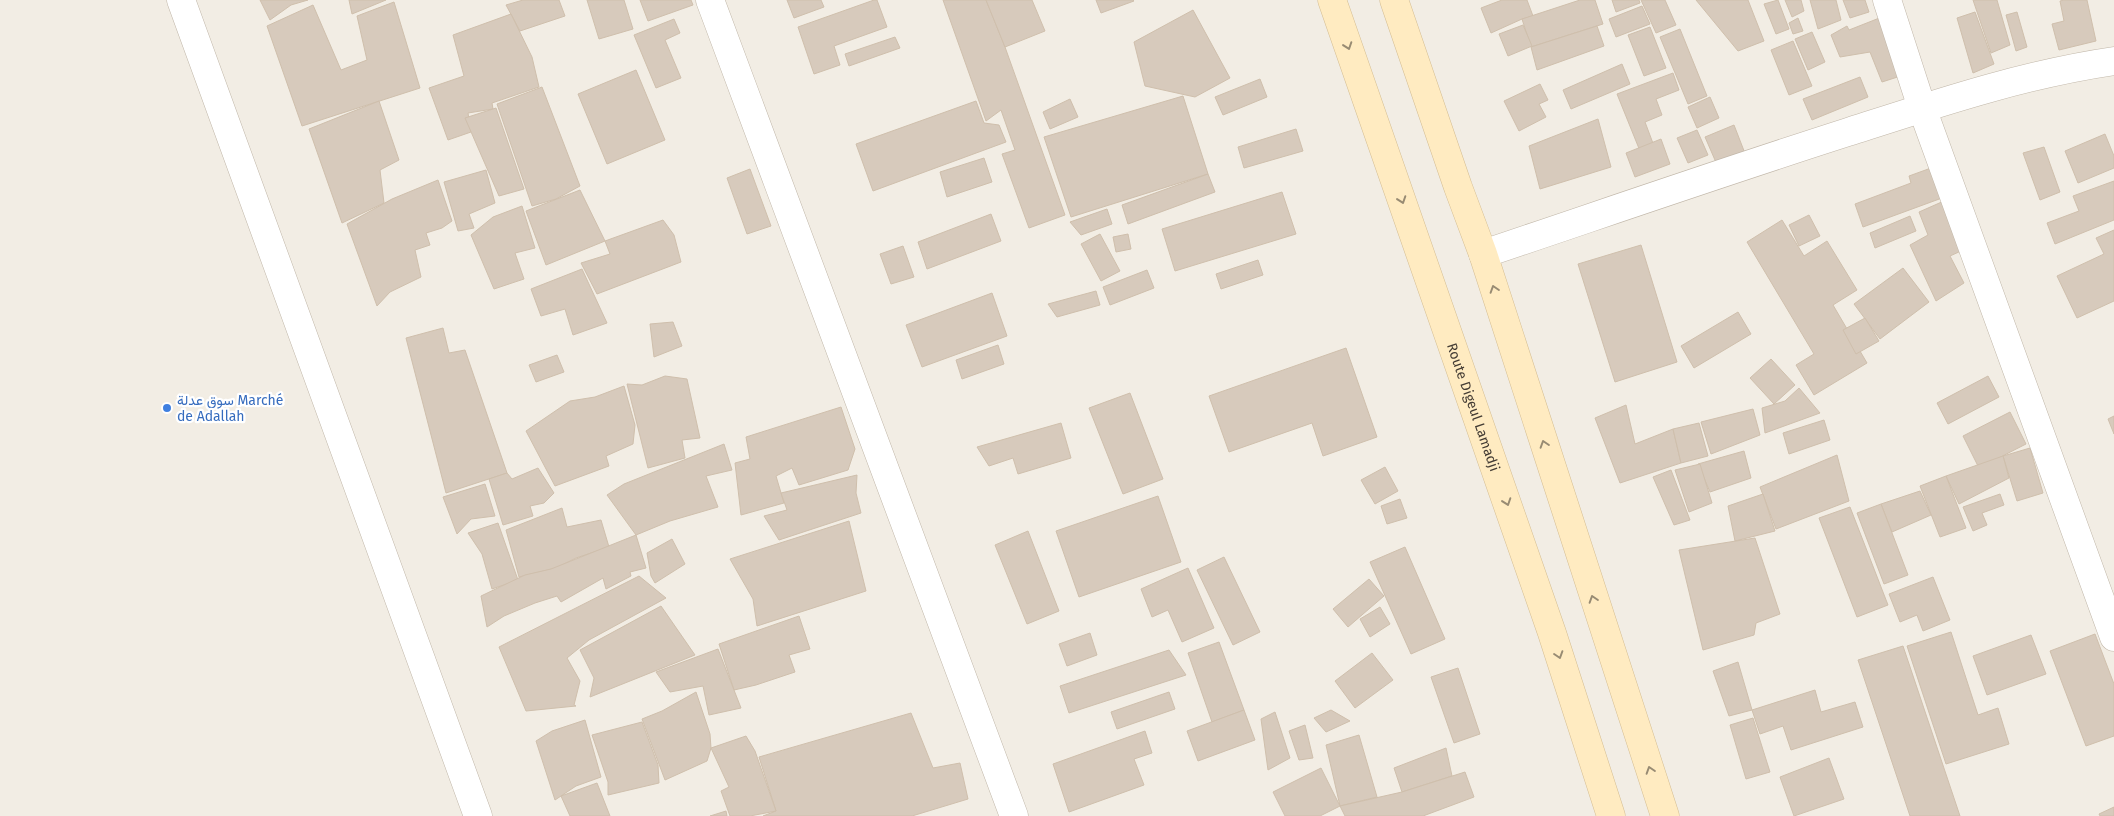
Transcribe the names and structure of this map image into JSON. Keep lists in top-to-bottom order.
{
  "streets": {
    "main road": ["Route Digeul Lamadji"]
  },
  "places": ["سوق عدلة Marché de Adallah"]
}
